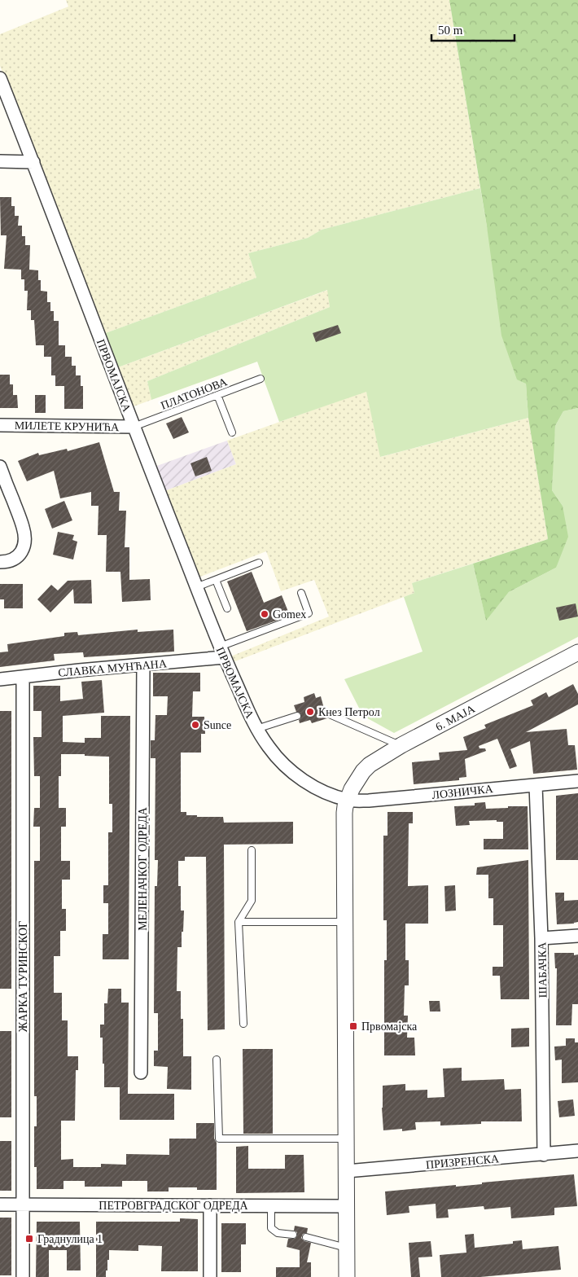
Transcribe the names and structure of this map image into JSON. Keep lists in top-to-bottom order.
{
  "streets": {
    "street": [
      "ПРВОМАЈСКА",
      "МИЛЕТЕ КРУНИЋА",
      "СЛАВКА МУНЋАНА",
      "6. МАЈА",
      "ЛОЗНИЧКА",
      "МЕЛЕНАЧКОГ ОДРЕДА",
      "ШАБАЧКА",
      "ЖАРКА ТУРИНСКОГ",
      "ПРИЗРЕНСКА",
      "ПЕТРОВГРАДСКОГ ОДРЕДА"
    ],
    "lane": ["ПЛАТОНОВА"]
  },
  "crossings": [
    ["ПРВОМАЈСКА", "ПЛАТОНОВА"],
    ["ПРВОМАЈСКА", "МИЛЕТЕ КРУНИЋА"],
    ["ПРВОМАЈСКА", "СЛАВКА МУНЋАНА"],
    ["ПРВОМАЈСКА", "6. МАЈА"],
    ["ПРВОМАЈСКА", "ЛОЗНИЧКА"],
    ["ПЛАТОНОВА", "МИЛЕТЕ КРУНИЋА"],
    ["СЛАВКА МУНЋАНА", "МЕЛЕНАЧКОГ ОДРЕДА"],
    ["СЛАВКА МУНЋАНА", "ЖАРКА ТУРИНСКОГ"],
    ["6. МАЈА", "ЛОЗНИЧКА"],
    ["ЛОЗНИЧКА", "ШАБАЧКА"],
    ["ШАБАЧКА", "ПРИЗРЕНСКА"],
    ["ЖАРКА ТУРИНСКОГ", "ПЕТРОВГРАДСКОГ ОДРЕДА"]
  ],
  "places": {
    "other": ["Gomex", "Кнез Петрол", "Sunce"],
    "transit": ["Првомајска", "Граднулица 1"]
  },
  "scale_bar": "50 m"
}
